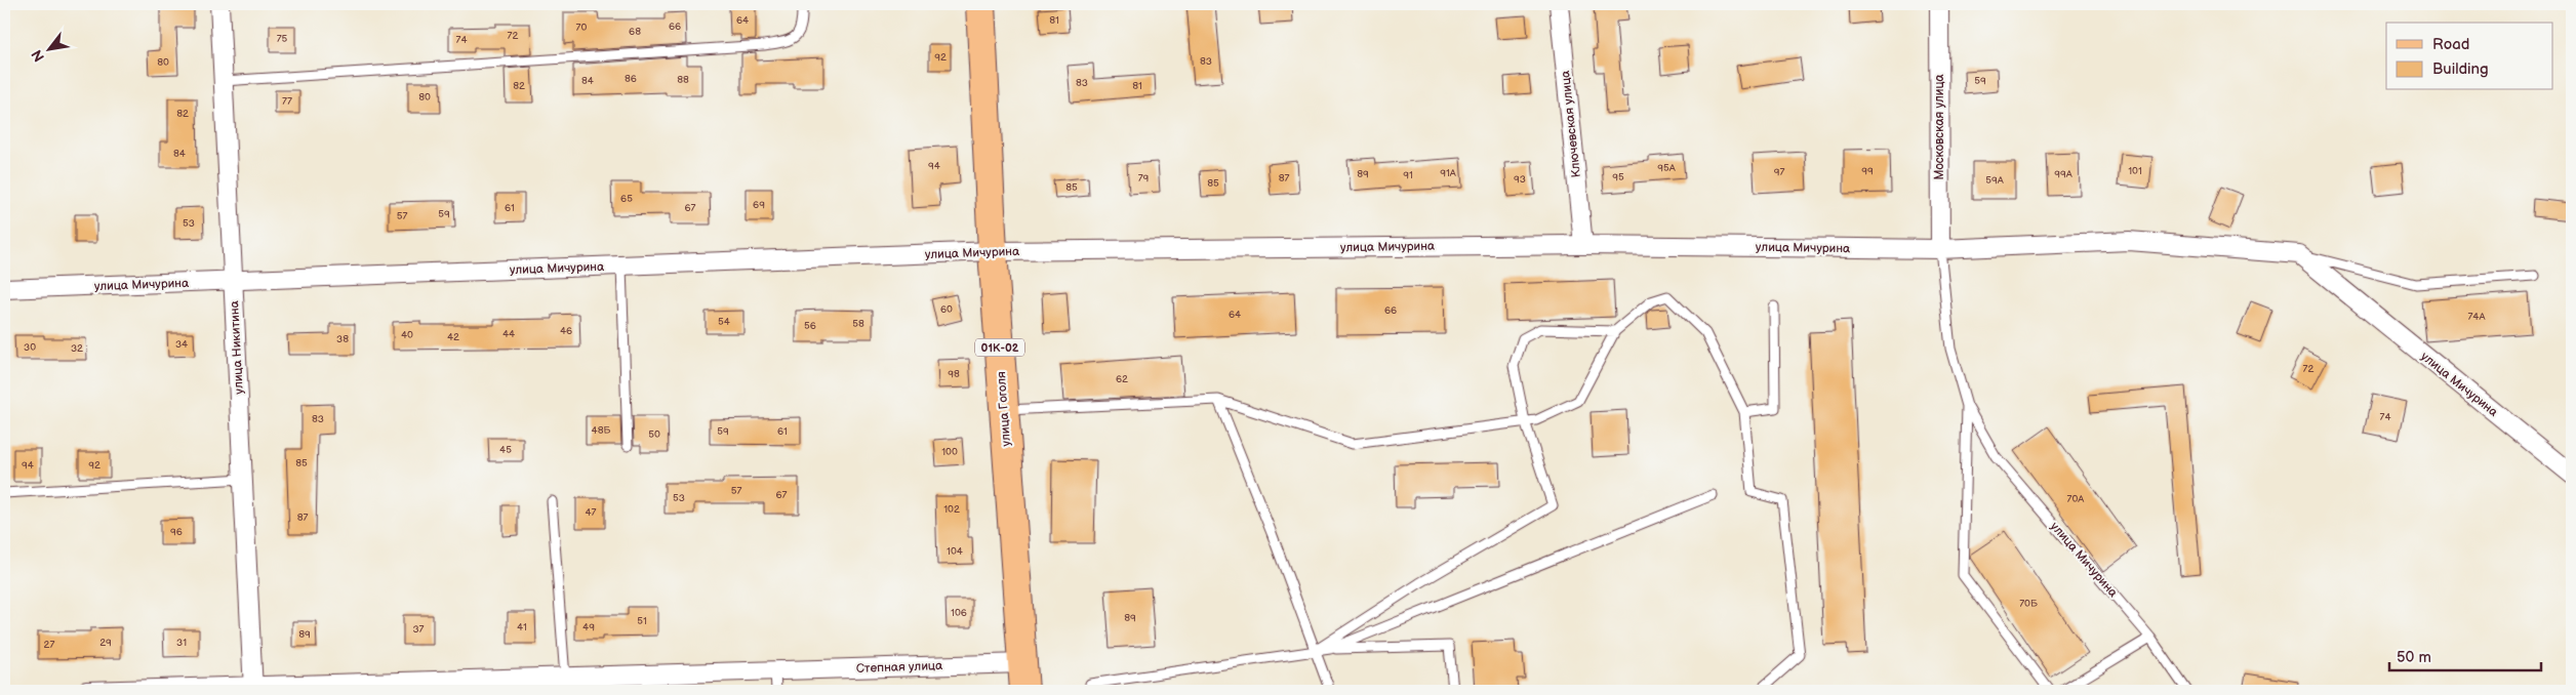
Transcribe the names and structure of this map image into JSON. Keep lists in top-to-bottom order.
{
  "streets": {
    "main road": ["01К-02", "улица Гоголя"],
    "street": [
      "Ключевская улица",
      "Московская улица",
      "улица Мичурина",
      "улица Никитина",
      "Степная улица"
    ]
  },
  "crossings": [
    ["Ключевская улица", "улица Мичурина"],
    ["Московская улица", "улица Мичурина"],
    ["улица Мичурина", "улица Никитина"],
    ["улица Мичурина", "улица Гоголя"],
    ["улица Никитина", "Степная улица"],
    ["улица Гоголя", "Степная улица"]
  ],
  "house_numbers": [
    "64",
    "81",
    "66",
    "70",
    "68",
    "72",
    "75",
    "74",
    "92",
    "83",
    "80",
    "86",
    "88",
    "84",
    "59",
    "83",
    "82",
    "81",
    "80",
    "77",
    "82",
    "84",
    "94",
    "95А",
    "99",
    "101",
    "97",
    "91А",
    "89",
    "99А",
    "91",
    "95",
    "79",
    "87",
    "93",
    "59А",
    "85",
    "85",
    "65",
    "69",
    "61",
    "67",
    "59",
    "57",
    "53",
    "60",
    "66",
    "64",
    "74А",
    "54",
    "58",
    "56",
    "46",
    "44",
    "40",
    "42",
    "38",
    "34",
    "30",
    "32",
    "72",
    "98",
    "62",
    "74",
    "83",
    "48Б",
    "59",
    "61",
    "50",
    "45",
    "100",
    "85",
    "94",
    "92",
    "57",
    "67",
    "53",
    "70А",
    "102",
    "47",
    "87",
    "96",
    "104",
    "70Б",
    "106",
    "89",
    "51",
    "41",
    "49",
    "37",
    "89",
    "29",
    "31",
    "27"
  ],
  "legend": ["Road", "Building"],
  "scale_bar": "50 m",
  "north": "bottom left"
}
